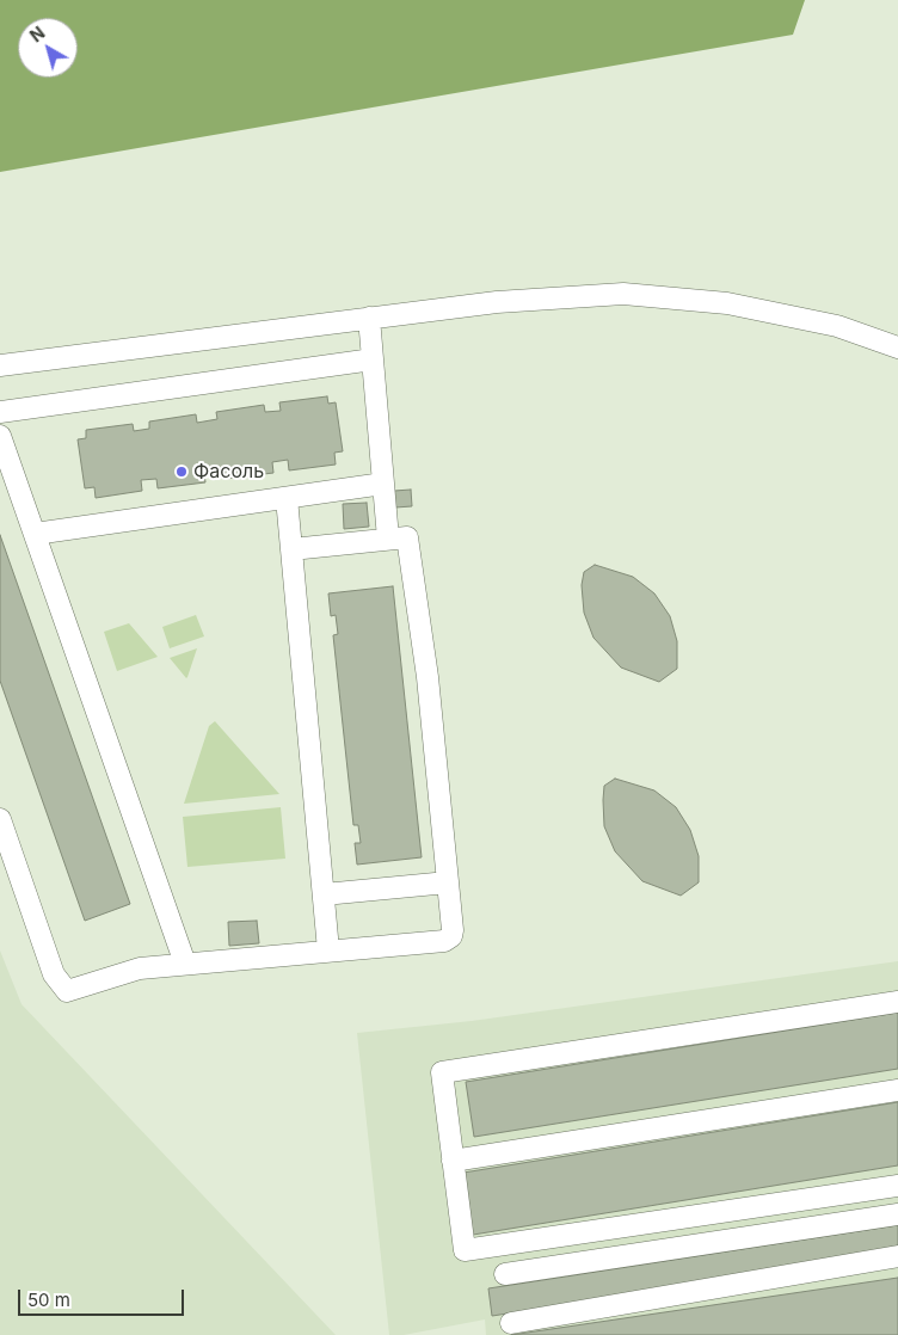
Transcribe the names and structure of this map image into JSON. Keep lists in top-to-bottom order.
{
  "places": ["Фасоль"],
  "scale_bar": "50 m",
  "north": "top left"
}
